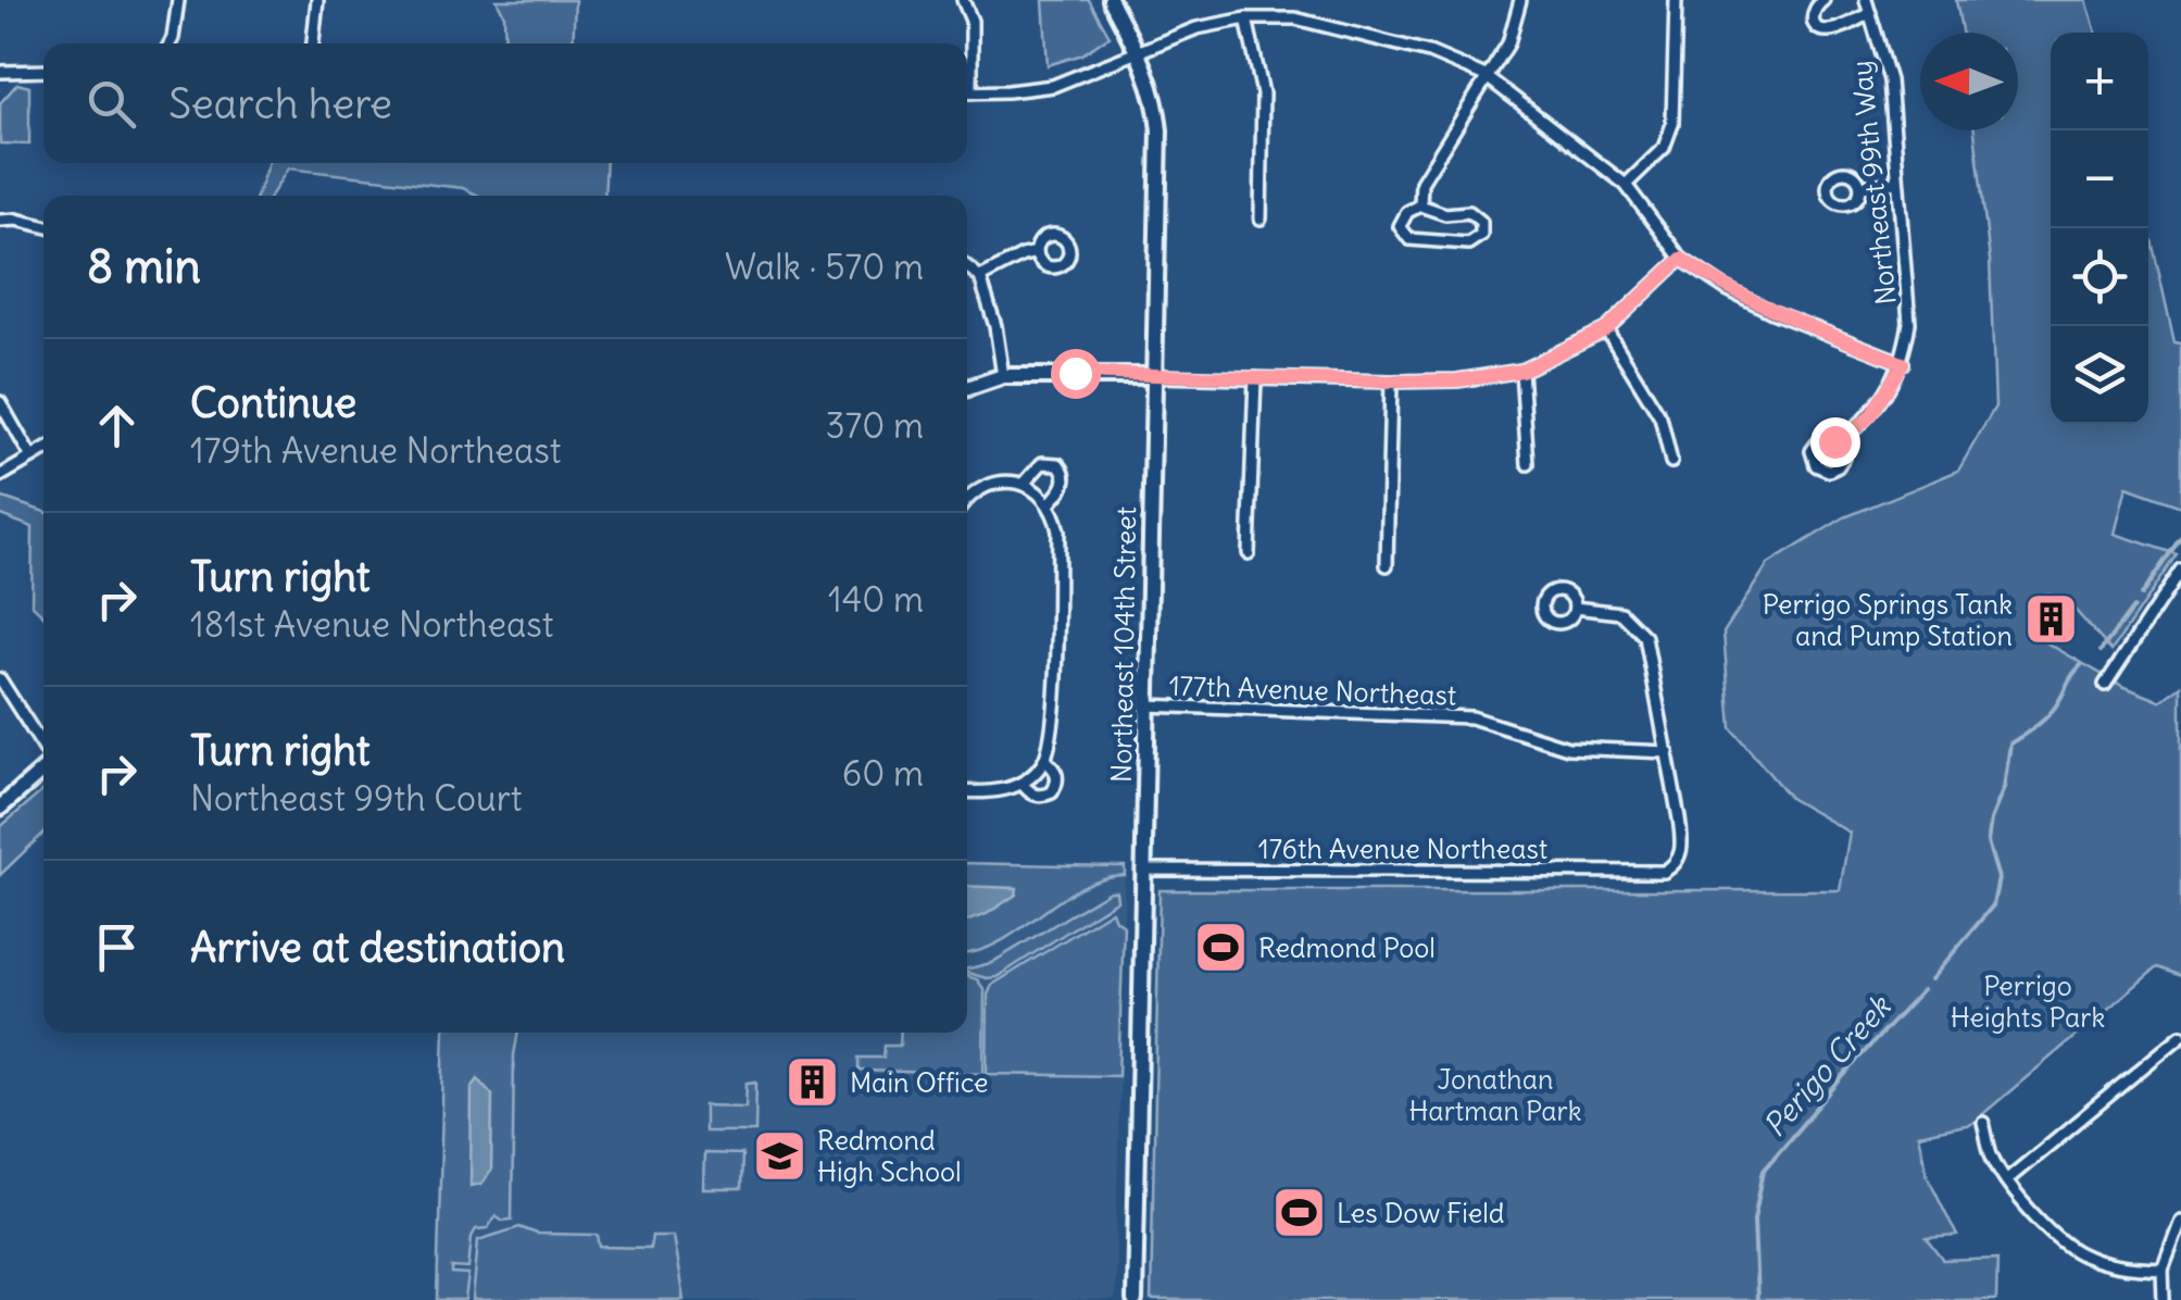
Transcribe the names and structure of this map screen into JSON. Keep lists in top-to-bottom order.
{
  "streets": {
    "street": [
      "Northeast 99th Way",
      "Northeast 104th Street",
      "177th Avenue Northeast",
      "176th Avenue Northeast"
    ]
  },
  "crossings": [
    ["Northeast 104th Street", "177th Avenue Northeast"],
    ["Northeast 104th Street", "176th Avenue Northeast"],
    ["177th Avenue Northeast", "176th Avenue Northeast"]
  ],
  "water": ["Perigo Creek"],
  "parks": ["Perrigo Heights Park", "Jonathan Hartman Park"],
  "places": {
    "building": ["Perrigo Springs Tank and Pump Station", "Main Office"],
    "sports": ["Redmond Pool", "Les Dow Field"],
    "school or university": ["Redmond High School"]
  },
  "north": "left",
  "page": {
    "map_buttons": ["+", "−"],
    "search": "Search here",
    "heading": ["8 min", "Walk · 570 m"],
    "list": [
      ["Continue", "179th Avenue Northeast", "370 m"],
      ["Turn right", "181st Avenue Northeast", "140 m"],
      ["Turn right", "Northeast 99th Court", "60 m"],
      "Arrive at destination"
    ]
  }
}
